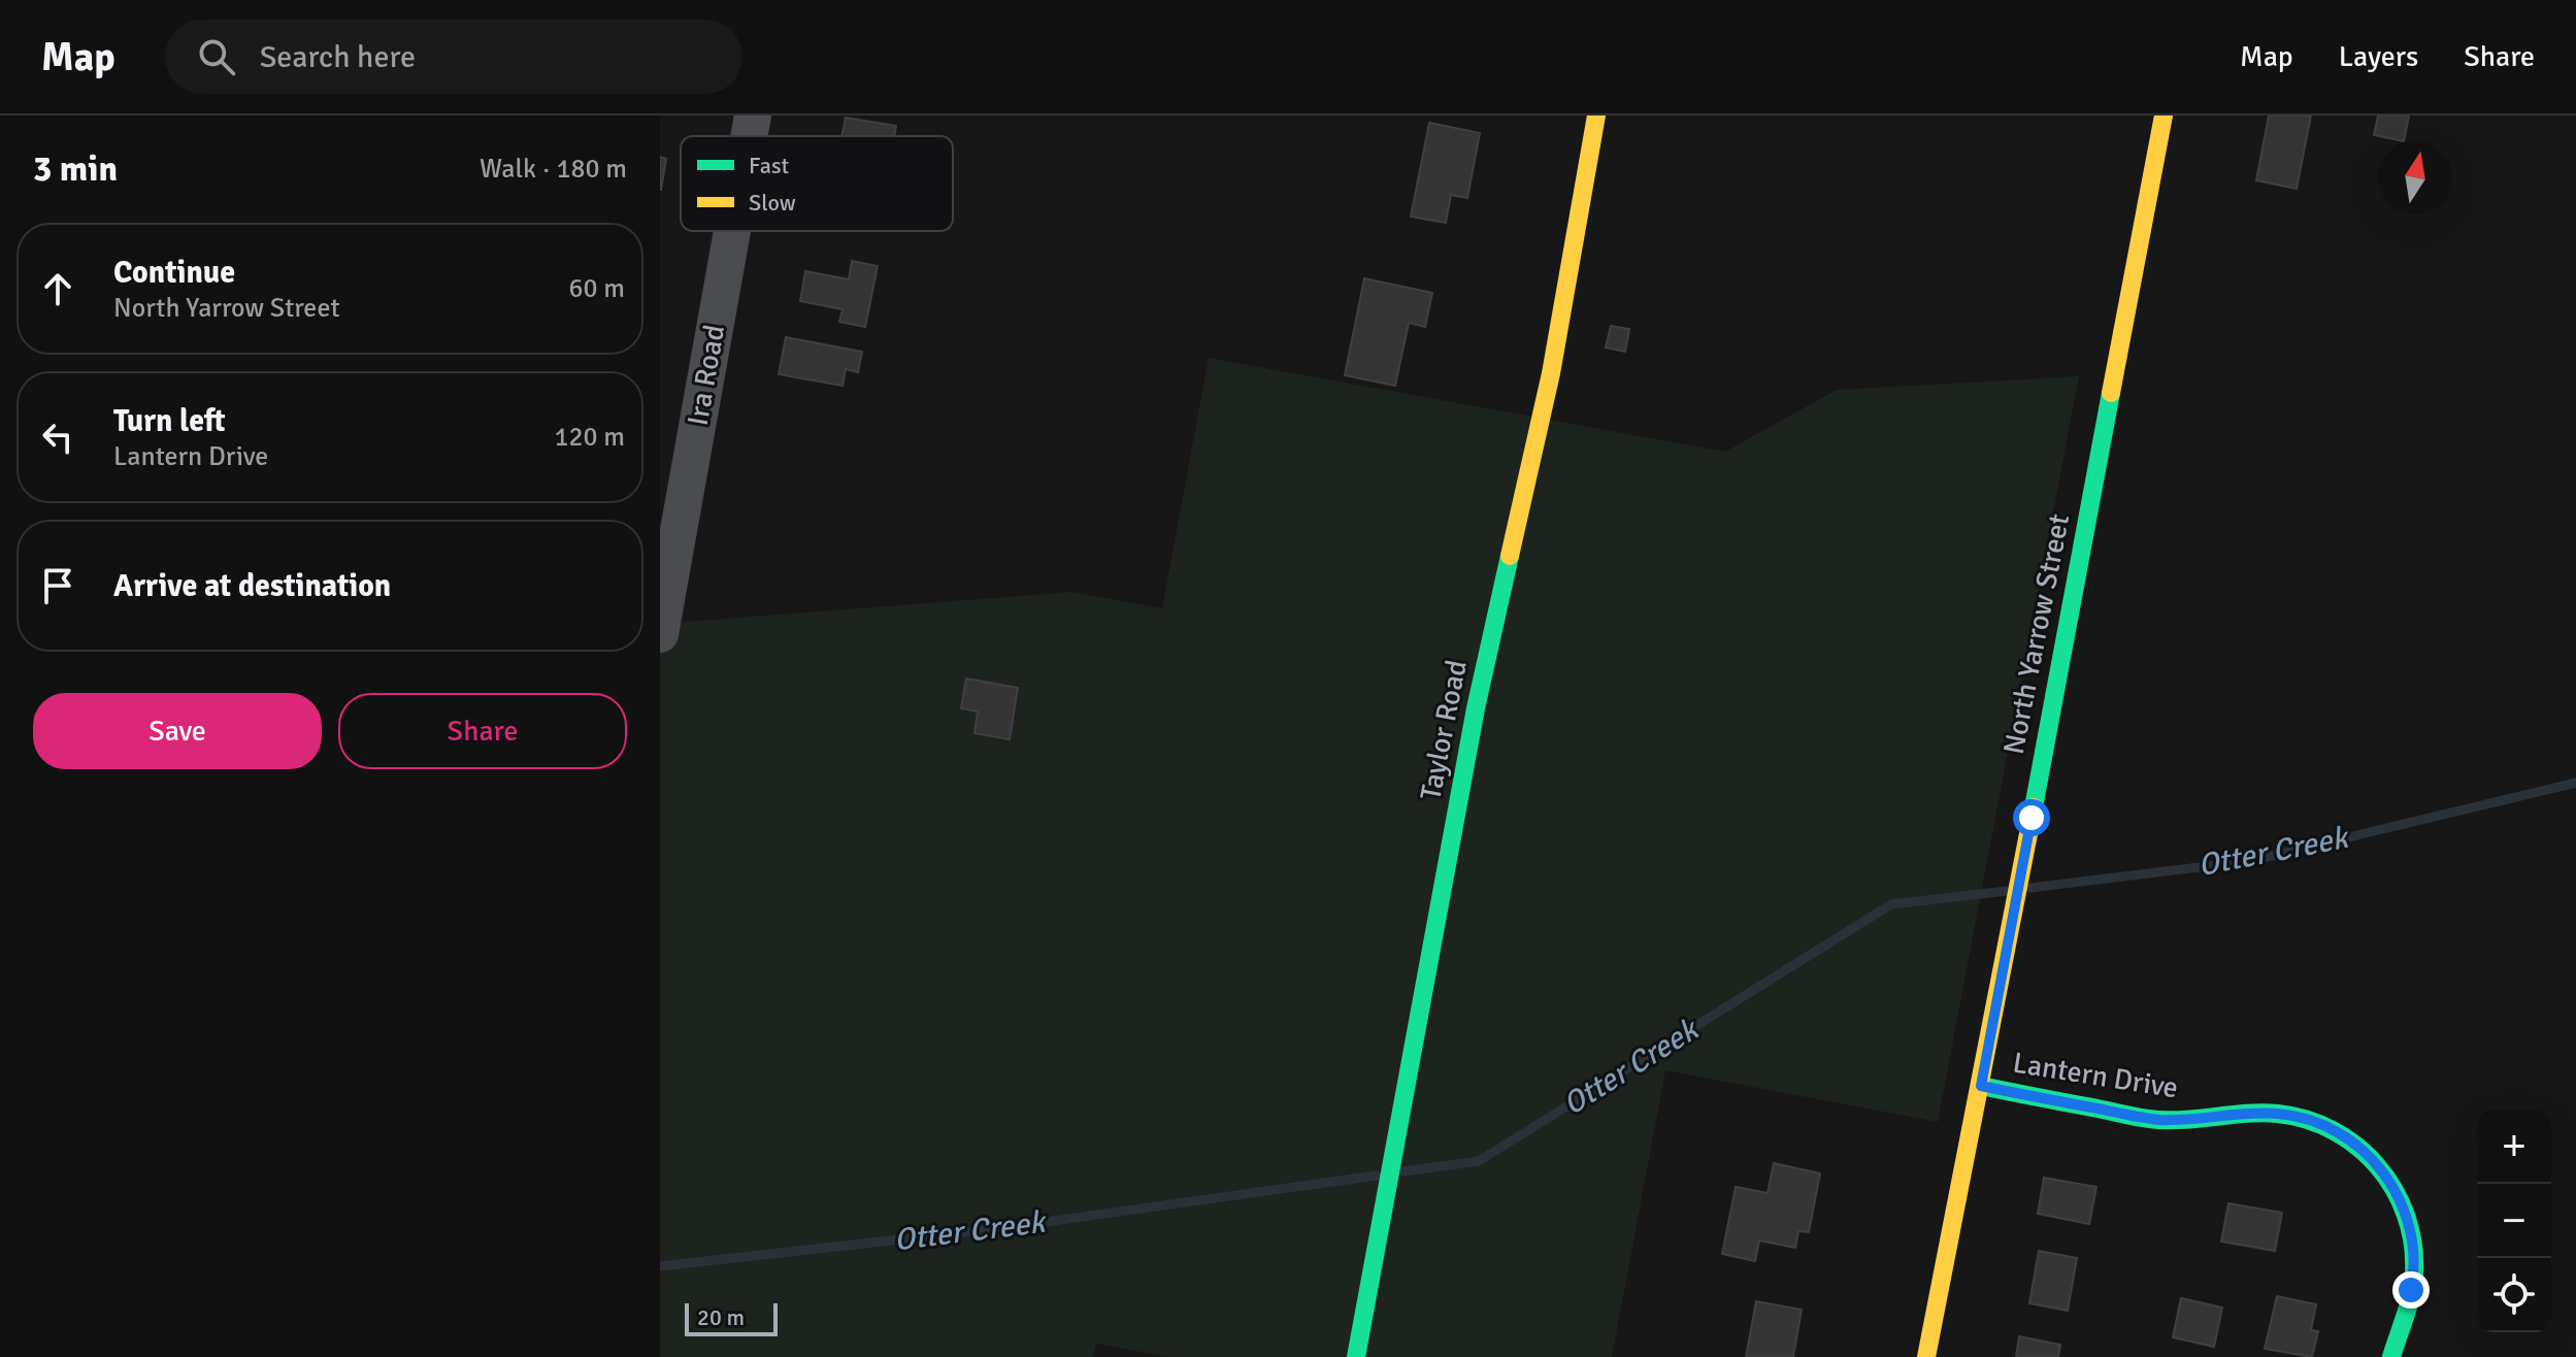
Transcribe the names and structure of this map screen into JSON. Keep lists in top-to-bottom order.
{
  "streets": {
    "street": [
      "Ira Road",
      "North Yarrow Street",
      "Taylor Road",
      "Lantern Drive"
    ]
  },
  "crossings": [
    ["North Yarrow Street", "Lantern Drive"]
  ],
  "water": ["Otter Creek"],
  "legend": ["Fast", "Slow"],
  "scale_bar": "20 m",
  "north": "top",
  "page": {
    "header": "Map",
    "search": "Search here",
    "nav": ["Map", "Layers", "Share"],
    "heading": ["3 min", "Walk · 180 m"],
    "list": [
      ["Continue", "North Yarrow Street", "60 m"],
      ["Turn left", "Lantern Drive", "120 m"],
      "Arrive at destination"
    ],
    "buttons": ["Save", "Share"],
    "map_buttons": ["+", "−"],
    "scale": "20 m"
  }
}
